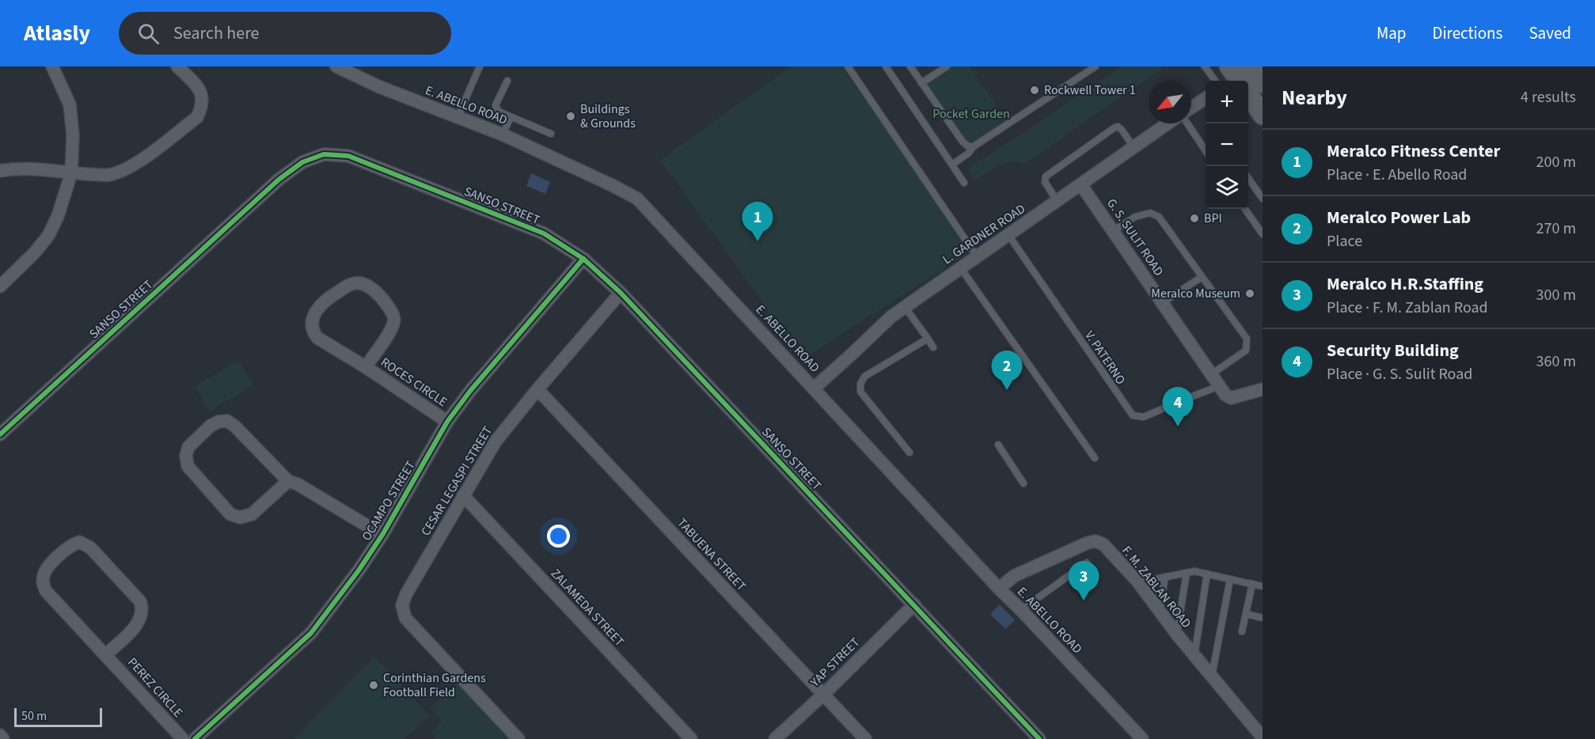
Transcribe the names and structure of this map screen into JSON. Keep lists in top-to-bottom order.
{
  "streets": {
    "street": [
      "E. ABELLO ROAD",
      "SANSO STREET",
      "L. GARDNER ROAD",
      "G. S. SULIT ROAD",
      "ROCES CIRCLE",
      "CESAR LEGASPI STREET",
      "OCAMPO STREET",
      "TABUENA STREET",
      "F. M. ZABLAN ROAD",
      "ZALAMEDA STREET",
      "YAP STREET",
      "PEREZ CIRCLE"
    ],
    "lane": ["V. PATERNO"]
  },
  "crossings": [
    ["E. ABELLO ROAD", "L. GARDNER ROAD"],
    ["E. ABELLO ROAD", "F. M. ZABLAN ROAD"],
    ["SANSO STREET", "CESAR LEGASPI STREET"],
    ["SANSO STREET", "OCAMPO STREET"],
    ["SANSO STREET", "YAP STREET"],
    ["L. GARDNER ROAD", "G. S. SULIT ROAD"],
    ["L. GARDNER ROAD", "V. PATERNO"],
    ["G. S. SULIT ROAD", "V. PATERNO"],
    ["ROCES CIRCLE", "OCAMPO STREET"],
    ["CESAR LEGASPI STREET", "TABUENA STREET"],
    ["CESAR LEGASPI STREET", "ZALAMEDA STREET"],
    ["TABUENA STREET", "YAP STREET"]
  ],
  "parks": ["Pocket Garden"],
  "places": [
    "Rockwell Tower 1",
    "Buildings & Grounds",
    "BPI",
    "Meralco Museum",
    "Corinthian Gardens Football Field"
  ],
  "scale_bar": "50 m",
  "north": "bottom left",
  "page": {
    "header": "Atlasly",
    "search": "Search here",
    "nav": ["Map", "Directions", "Saved"],
    "heading": ["Nearby", "4 results"],
    "map_buttons": ["+", "−"],
    "list": [
      {
        "mark": "1",
        "name": "Meralco Fitness Center",
        "note": "Place · E. Abello Road",
        "value": "200 m"
      },
      {
        "mark": "2",
        "name": "Meralco Power Lab",
        "note": "Place",
        "value": "270 m"
      },
      {
        "mark": "3",
        "name": "Meralco H.R.Staffing",
        "note": "Place · F. M. Zablan Road",
        "value": "300 m"
      },
      {
        "mark": "4",
        "name": "Security Building",
        "note": "Place · G. S. Sulit Road",
        "value": "360 m"
      }
    ],
    "pins": [
      "1",
      "2",
      "4",
      "3"
    ],
    "scale": "50 m"
  }
}
